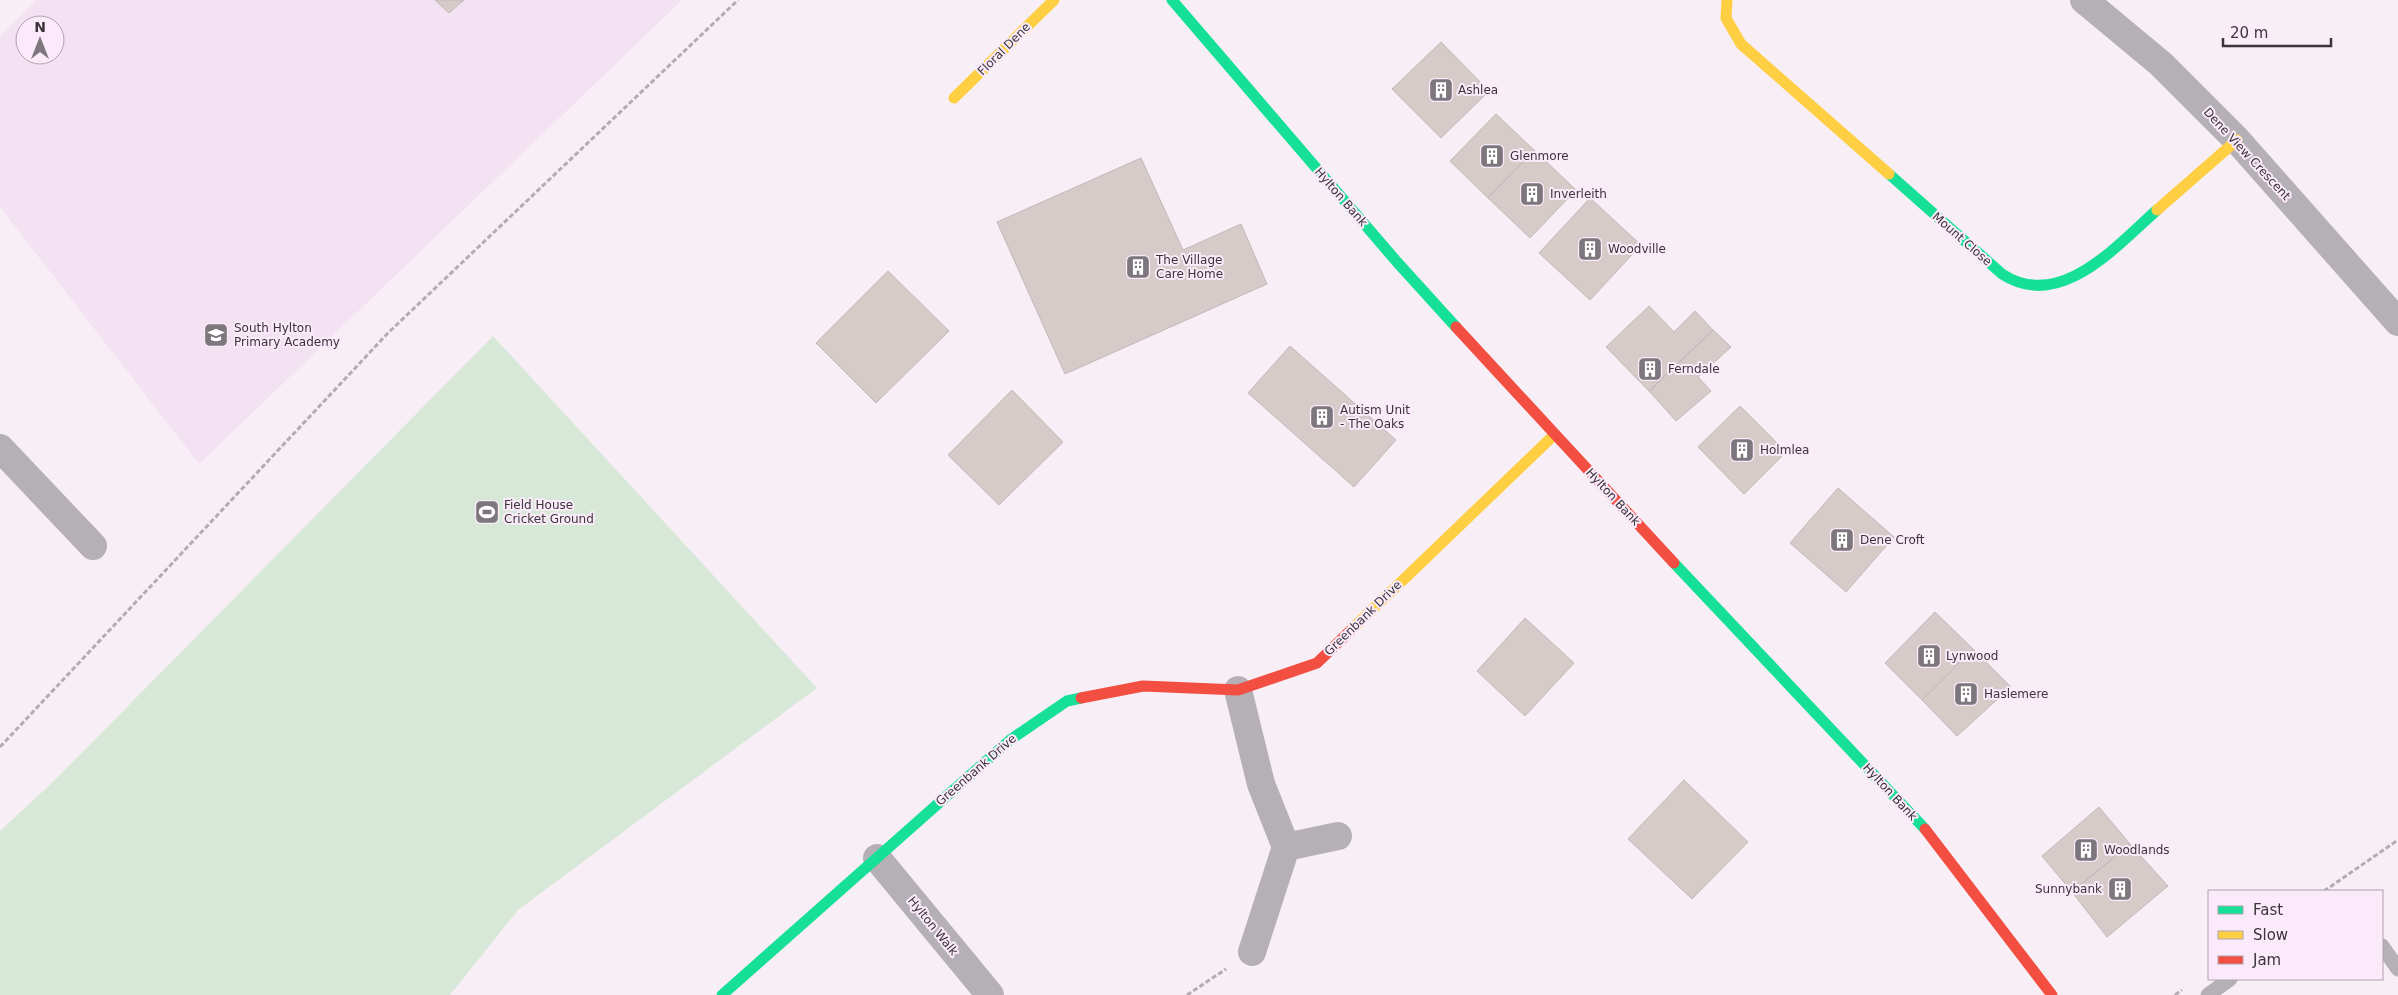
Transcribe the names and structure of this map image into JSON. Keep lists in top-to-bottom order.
{
  "streets": {
    "street": [
      "Floral Dene",
      "Dene View Crescent",
      "Hylton Bank",
      "Mount Close",
      "Greenbank Drive",
      "Hylton Walk"
    ]
  },
  "crossings": [
    ["Dene View Crescent", "Mount Close"],
    ["Hylton Bank", "Greenbank Drive"],
    ["Greenbank Drive", "Hylton Walk"]
  ],
  "places": {
    "building": [
      "Ashlea",
      "Glenmore",
      "Inverleith",
      "Woodville",
      "The Village Care Home",
      "Ferndale",
      "Autism Unit - The Oaks",
      "Holmlea",
      "Dene Croft",
      "Lynwood",
      "Haslemere",
      "Woodlands",
      "Sunnybank"
    ],
    "school or university": ["South Hylton Primary Academy"],
    "sports": ["Field House Cricket Ground"]
  },
  "legend": ["Fast", "Slow", "Jam"],
  "scale_bar": "20 m",
  "north": "top"
}
